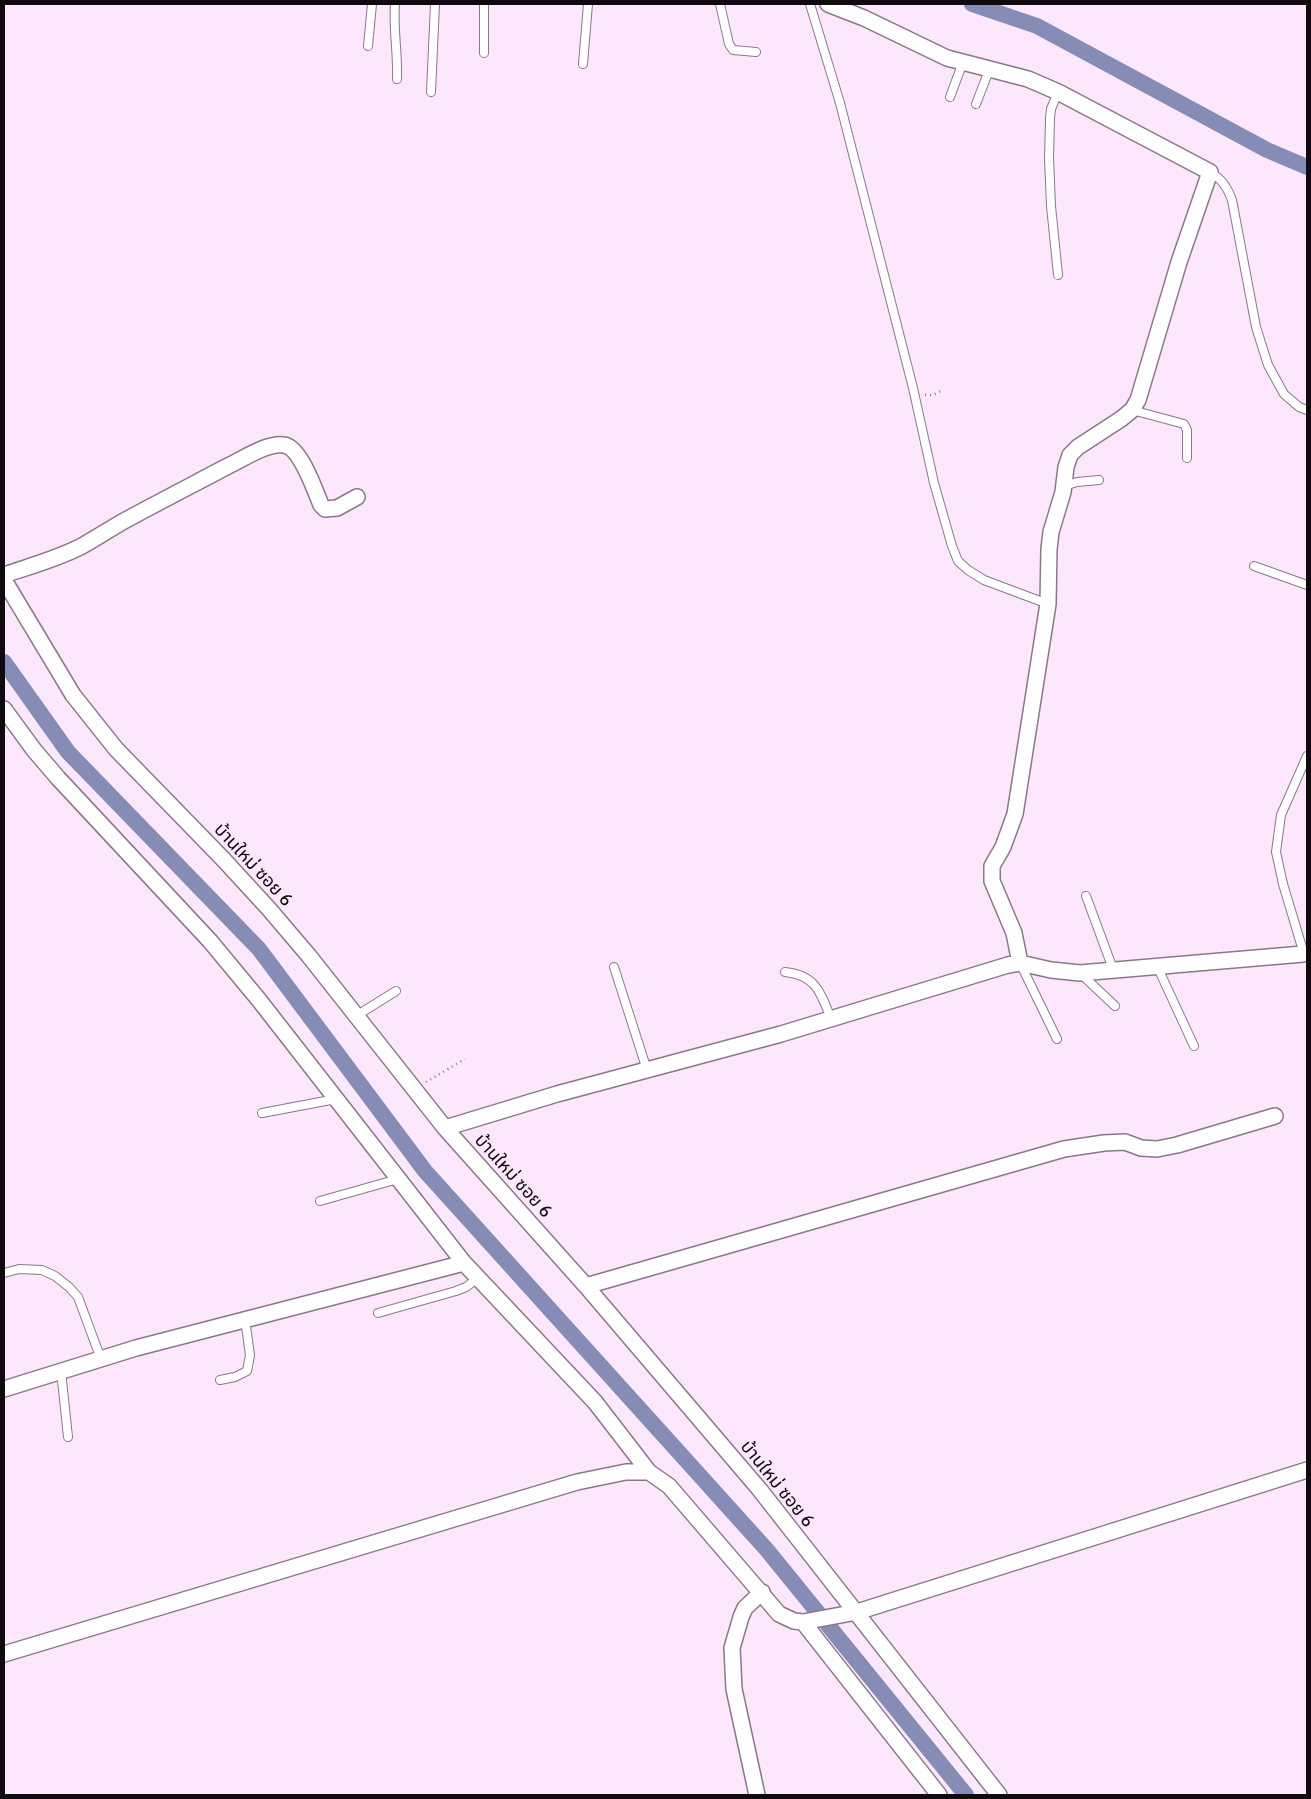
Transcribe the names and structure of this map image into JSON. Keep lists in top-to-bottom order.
{
  "streets": {
    "street": ["บ้านใหม่ ซอย 6"]
  }
}
